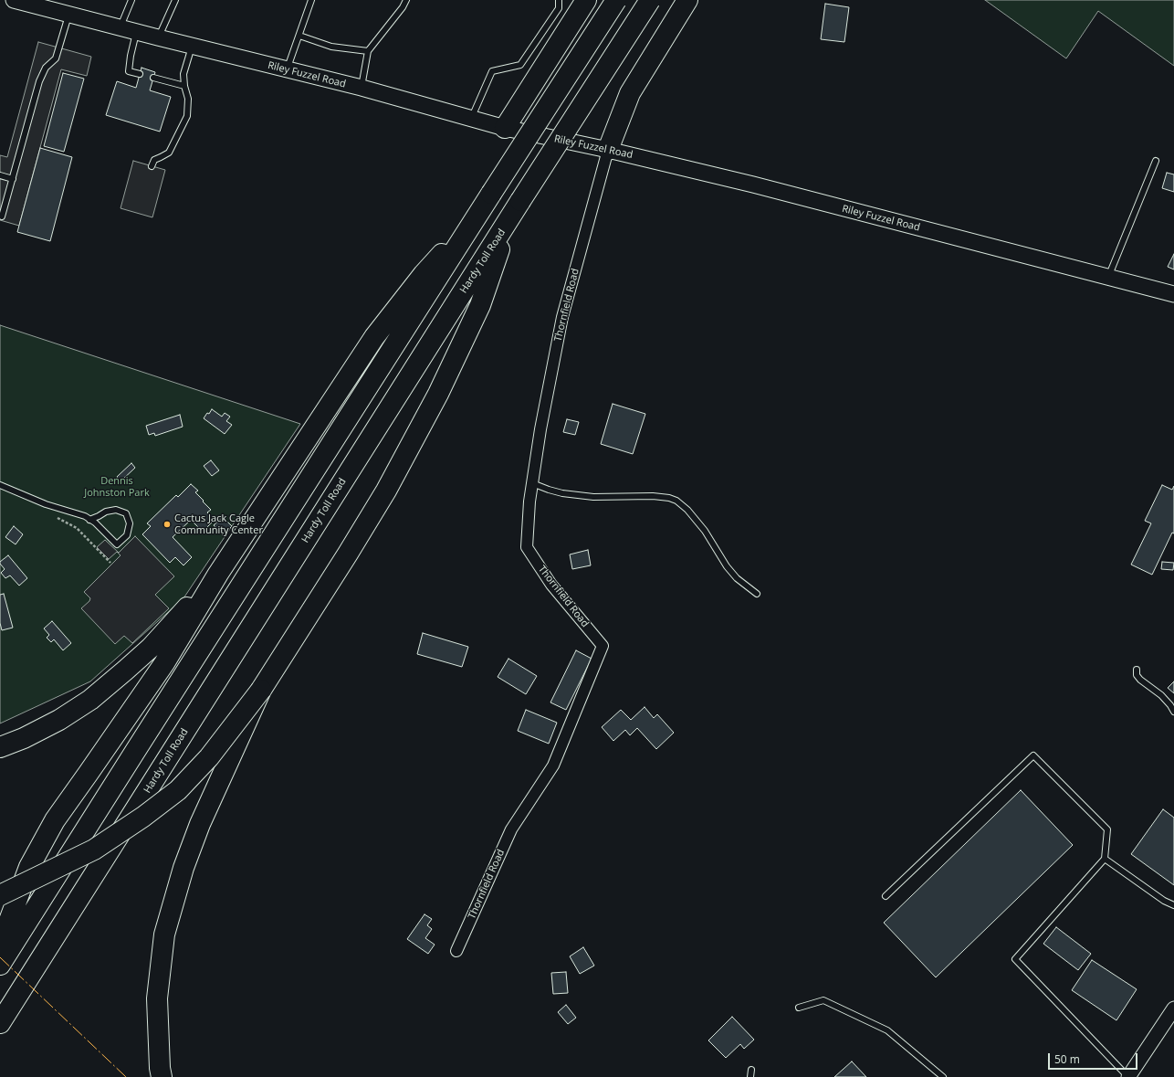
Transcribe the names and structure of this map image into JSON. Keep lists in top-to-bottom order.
{
  "streets": {
    "highway": ["Hardy Toll Road"],
    "main road": ["Riley Fuzzel Road"],
    "street": ["Thornfield Road"]
  },
  "crossings": [
    ["Riley Fuzzel Road", "Thornfield Road"]
  ],
  "parks": ["Dennis Johnston Park"],
  "places": ["Cactus Jack Cagle Community Center"],
  "scale_bar": "50 m"
}
